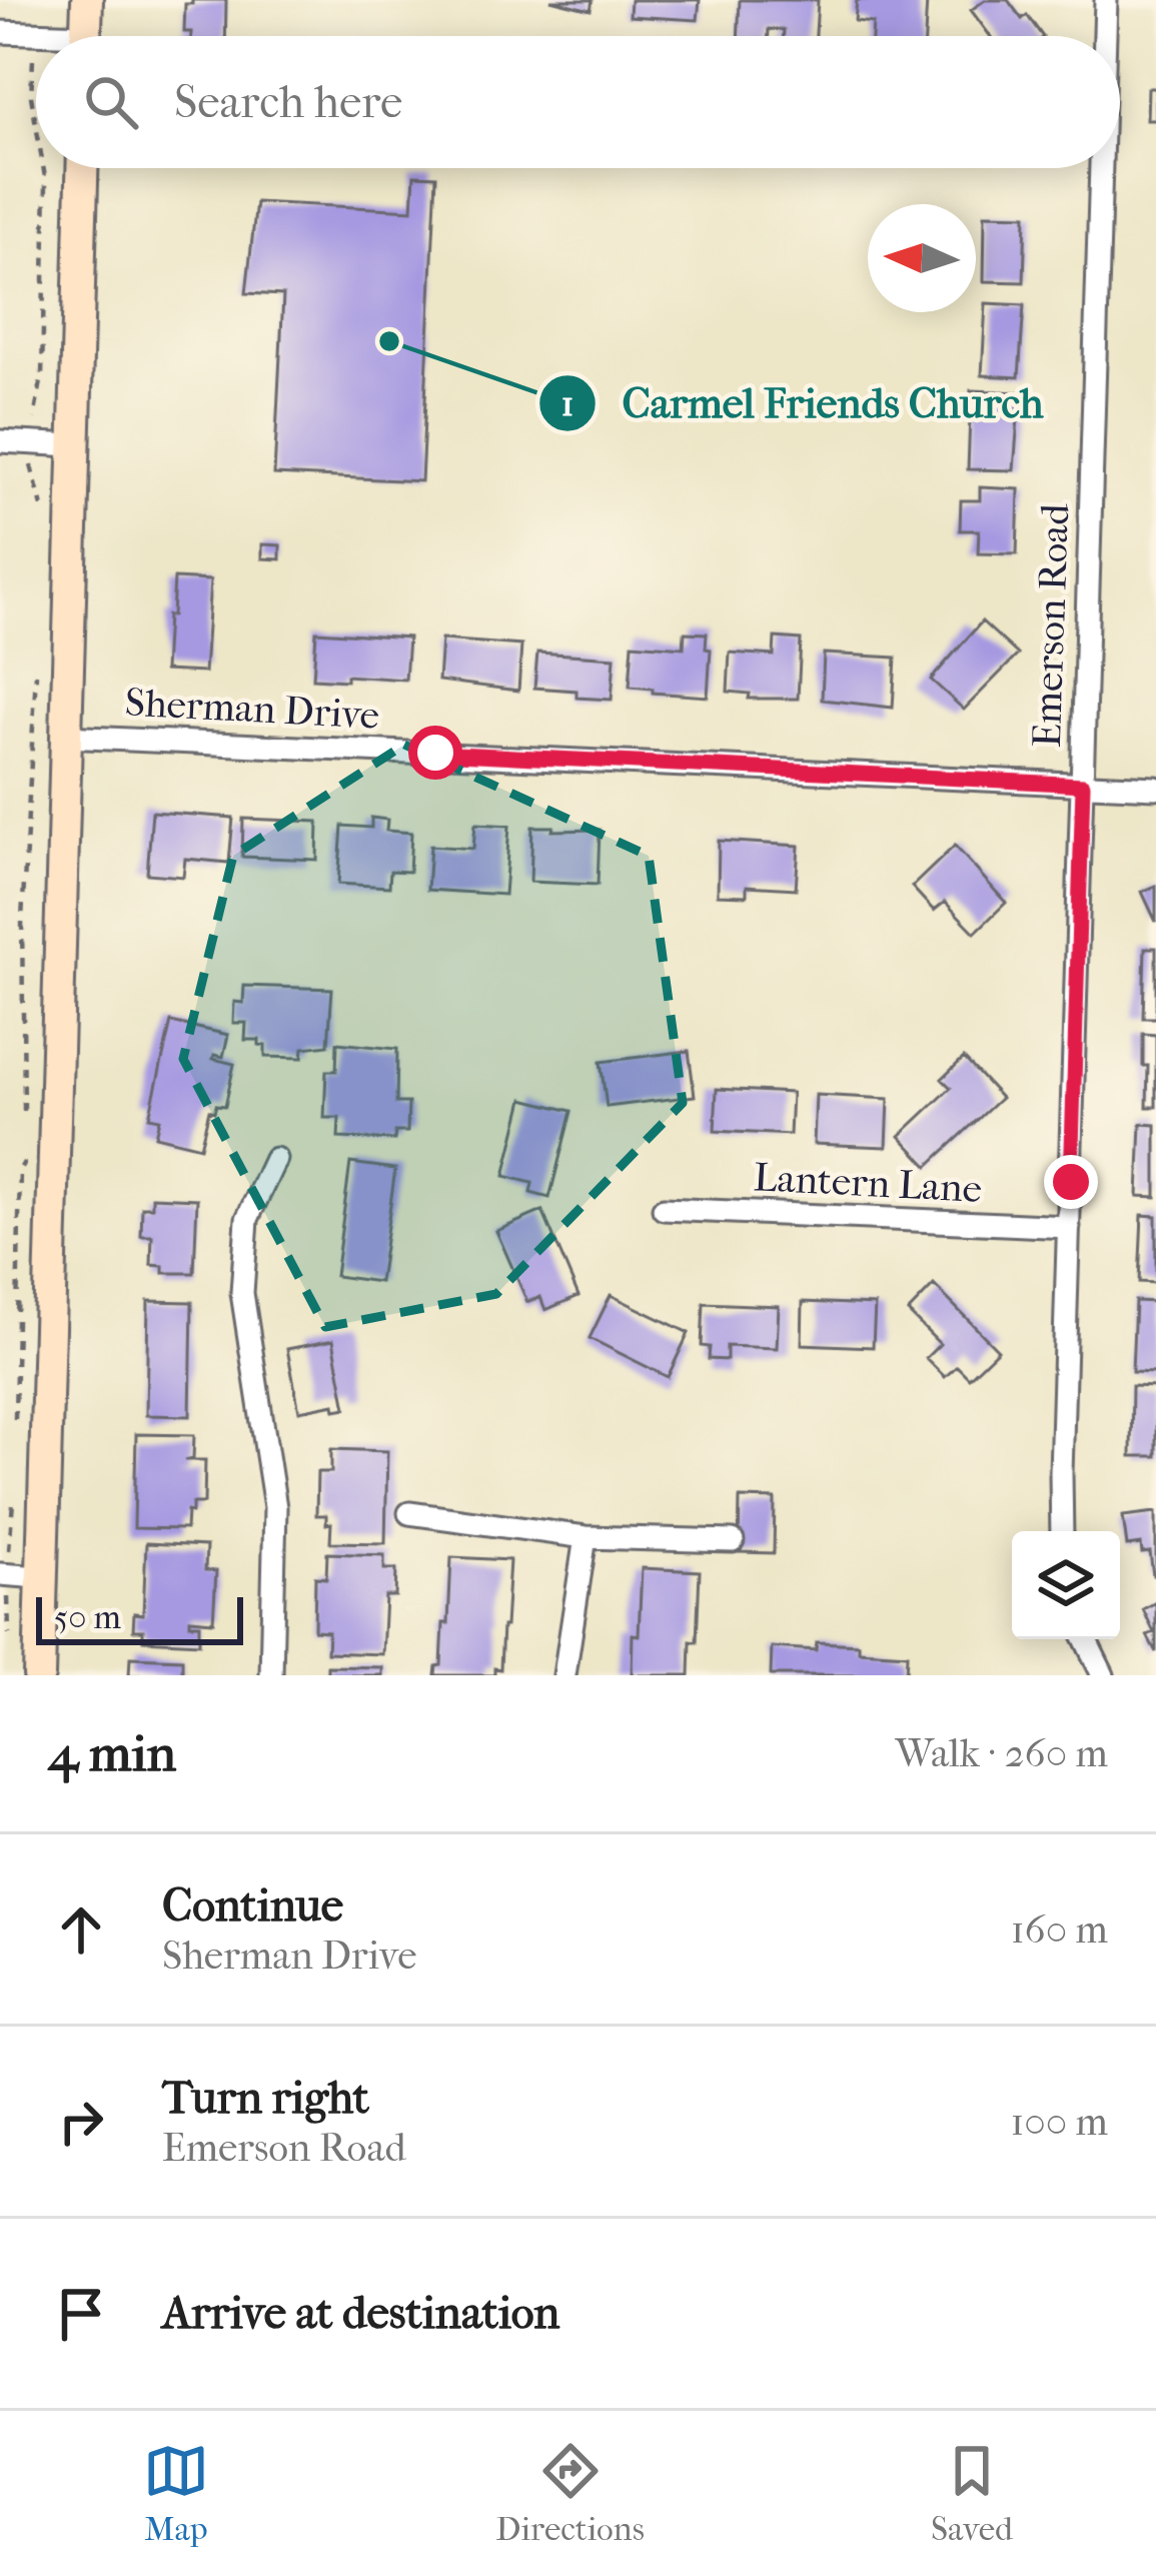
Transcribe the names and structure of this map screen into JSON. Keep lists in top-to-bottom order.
{
  "streets": {
    "street": ["Emerson Road", "Sherman Drive", "Lantern Lane"]
  },
  "crossings": [
    ["Emerson Road", "Sherman Drive"],
    ["Emerson Road", "Lantern Lane"]
  ],
  "places": ["Carmel Friends Church"],
  "scale_bar": "50 m",
  "north": "left",
  "page": {
    "search": "Search here",
    "scale": "50 m",
    "heading": ["4 min", "Walk · 260 m"],
    "list": [
      ["Continue", "Sherman Drive", "160 m"],
      ["Turn right", "Emerson Road", "100 m"],
      "Arrive at destination"
    ],
    "nav": ["Map", "Directions", "Saved"]
  }
}
